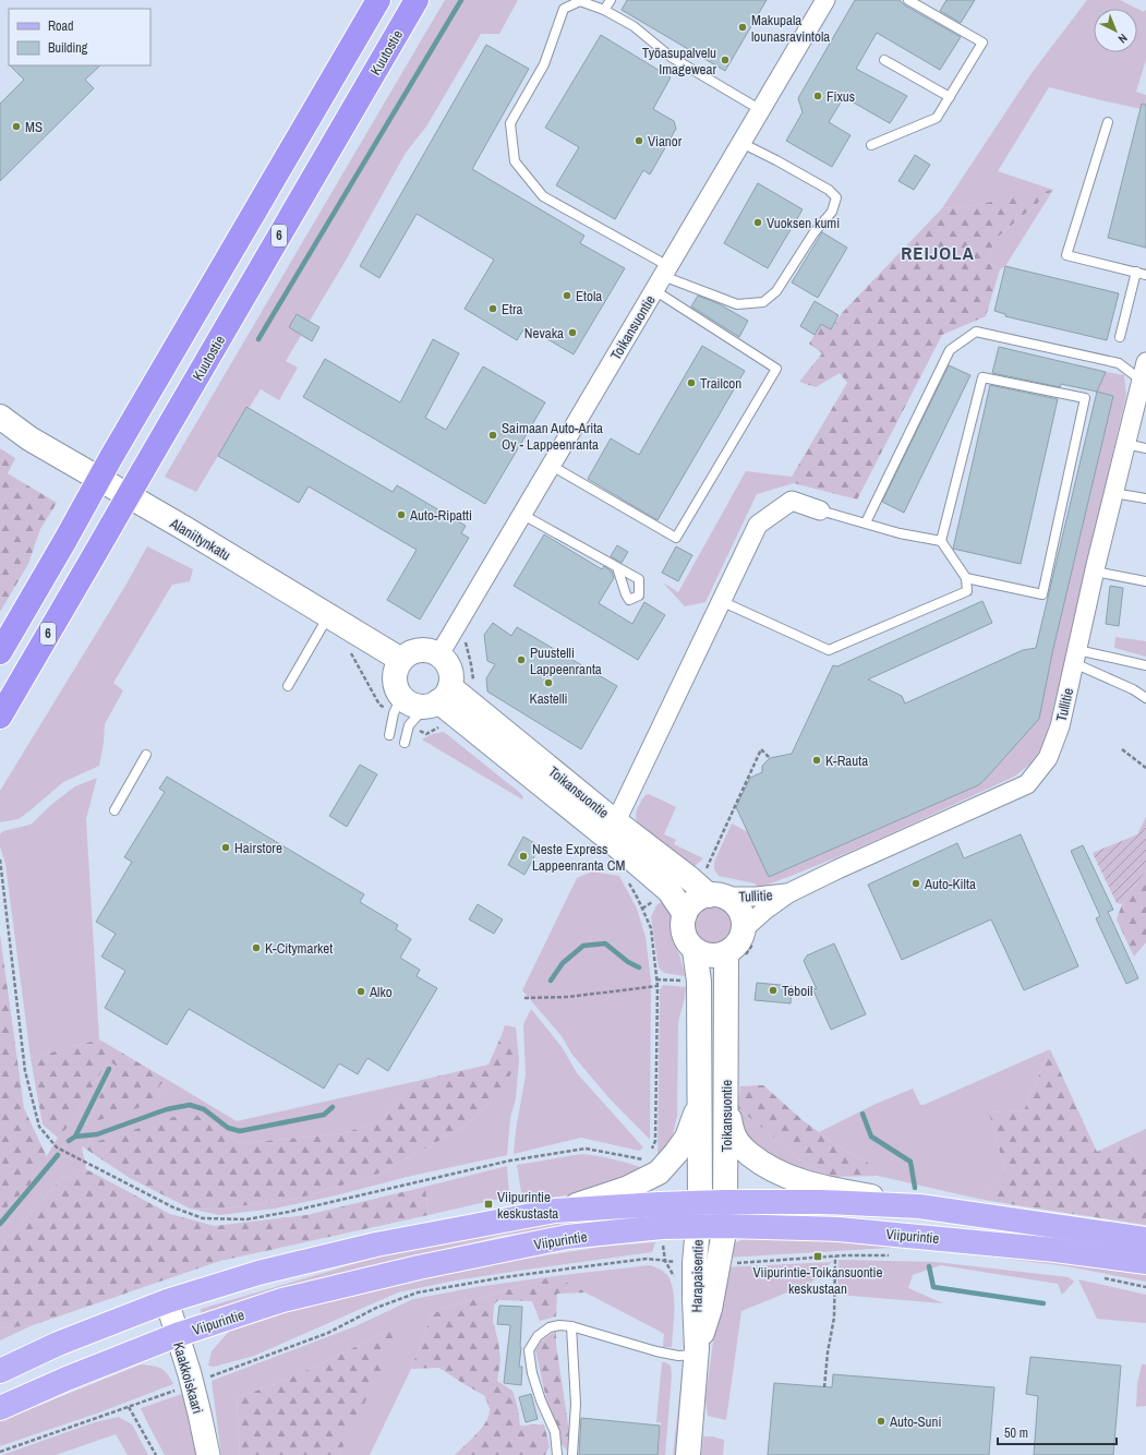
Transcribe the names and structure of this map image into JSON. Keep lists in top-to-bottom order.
{
  "streets": {
    "highway": ["Kuutostie", "6"],
    "main road": [
      "Toikansuontie",
      "Alaniitynkatu",
      "Viipurintie",
      "Harapaisentie"
    ],
    "street": ["Tullitie", "Kaakkoiskaari"]
  },
  "crossings": [
    ["Toikansuontie", "Alaniitynkatu"],
    ["Toikansuontie", "Tullitie"],
    ["Toikansuontie", "Viipurintie"],
    ["Toikansuontie", "Harapaisentie"],
    ["Viipurintie", "Harapaisentie"],
    ["Viipurintie", "Kaakkoiskaari"]
  ],
  "districts": ["REIJOLA"],
  "places": {
    "other": [
      "Makupala lounasravintola",
      "Työasupalvelu Imagewear",
      "Fixus",
      "MS",
      "Vianor",
      "Vuoksen kumi",
      "Etola",
      "Etra",
      "Nevaka",
      "Trailcon",
      "Saimaan Auto-Arita Oy - Lappeenranta",
      "Auto-Ripatti",
      "Puustelli Lappeenranta",
      "Kastelli",
      "K-Rauta",
      "Hairstore",
      "Neste Express Lappeenranta CM",
      "Auto-Kilta",
      "K-Citymarket",
      "Teboil",
      "Alko",
      "Auto-Suni"
    ],
    "transit": ["Viipurintie keskustasta", "Viipurintie-Toikansuontie keskustaan"]
  },
  "legend": ["Road", "Building"],
  "scale_bar": "50 m",
  "north": "bottom right"
}
